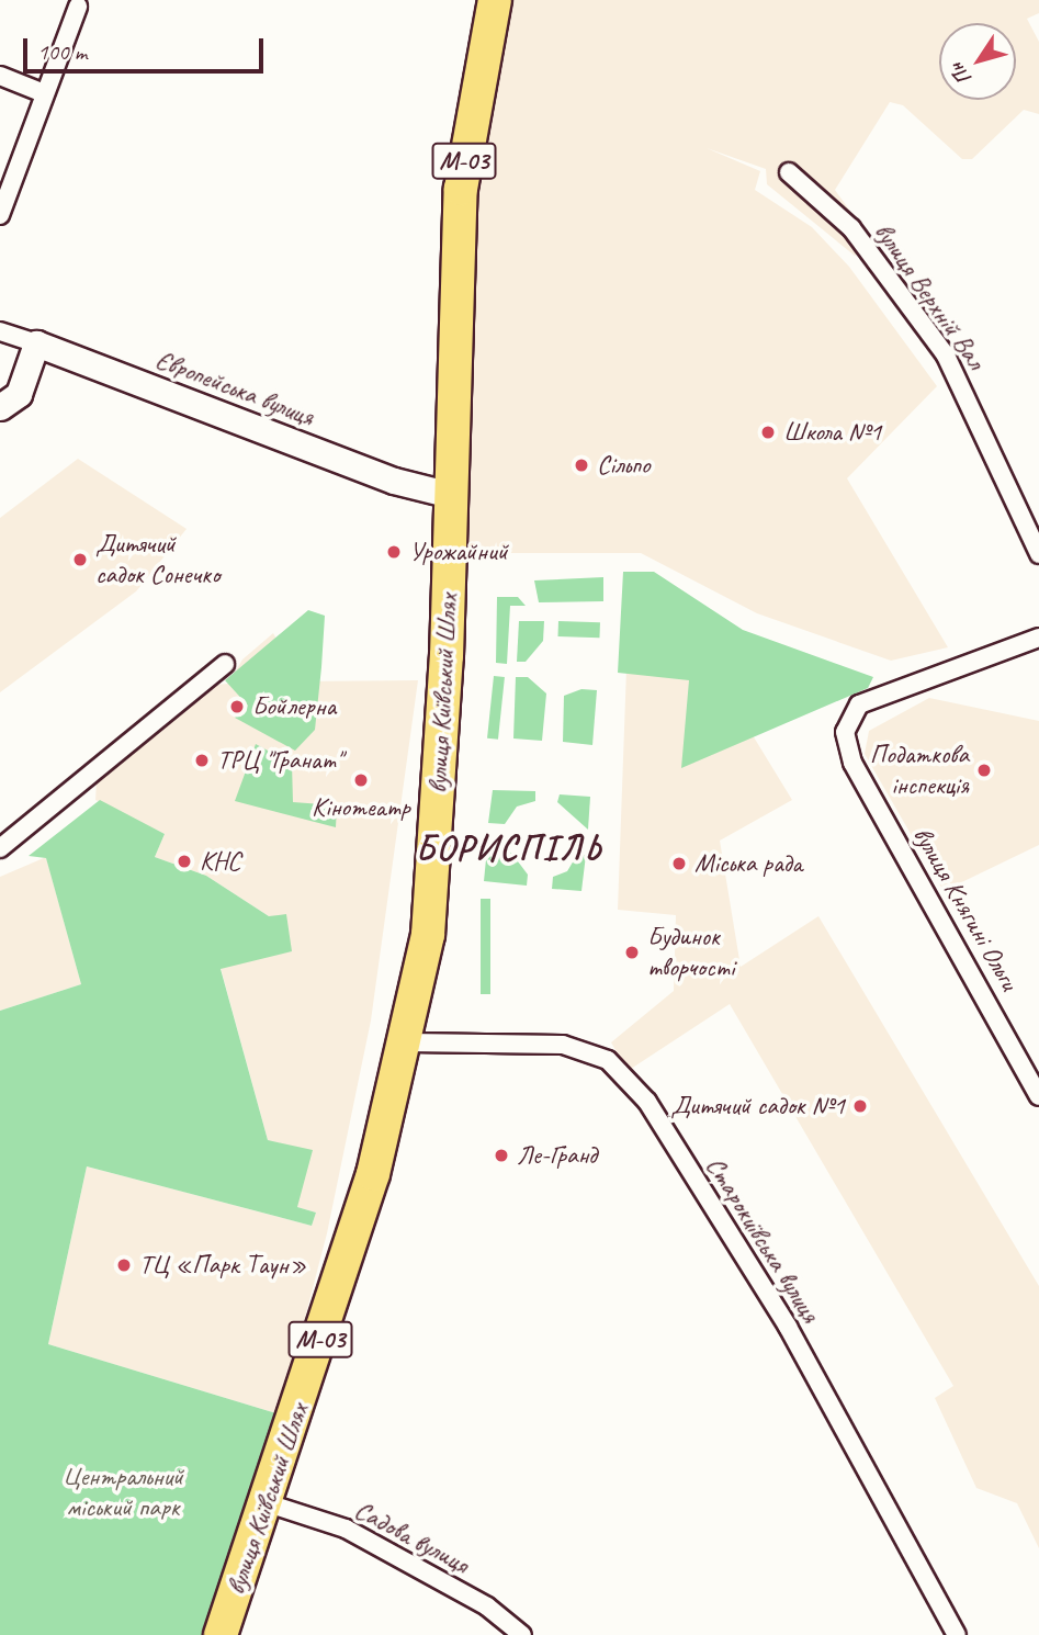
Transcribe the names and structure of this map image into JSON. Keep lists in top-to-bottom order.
{
  "streets": {
    "highway": ["М-03", "вулиця Київський Шлях"],
    "main road": ["Європейська вулиця"],
    "street": [
      "вулиця Верхній Вал",
      "вулиця Княгині Ольги",
      "Старокиївська вулиця",
      "Садова вулиця"
    ]
  },
  "crossings": [
    ["Європейська вулиця", "вулиця Київський Шлях"],
    ["вулиця Київський Шлях", "Старокиївська вулиця"],
    ["вулиця Київський Шлях", "Садова вулиця"]
  ],
  "districts": ["БОРИСПІЛЬ"],
  "parks": ["Центральний міський парк"],
  "places": [
    "Школа №1",
    "Сільпо",
    "Урожайний",
    "Дитячий садок Сонечко",
    "Бойлерна",
    "ТРЦ \"Гранат\"",
    "Податкова інспекція",
    "Кінотеатр",
    "КНС",
    "Міська рада",
    "Будинок творчості",
    "Дитячий садок №1",
    "Ле-Гранд",
    "ТЦ «Парк Таун»"
  ],
  "scale_bar": "100 m",
  "north": "bottom left"
}
